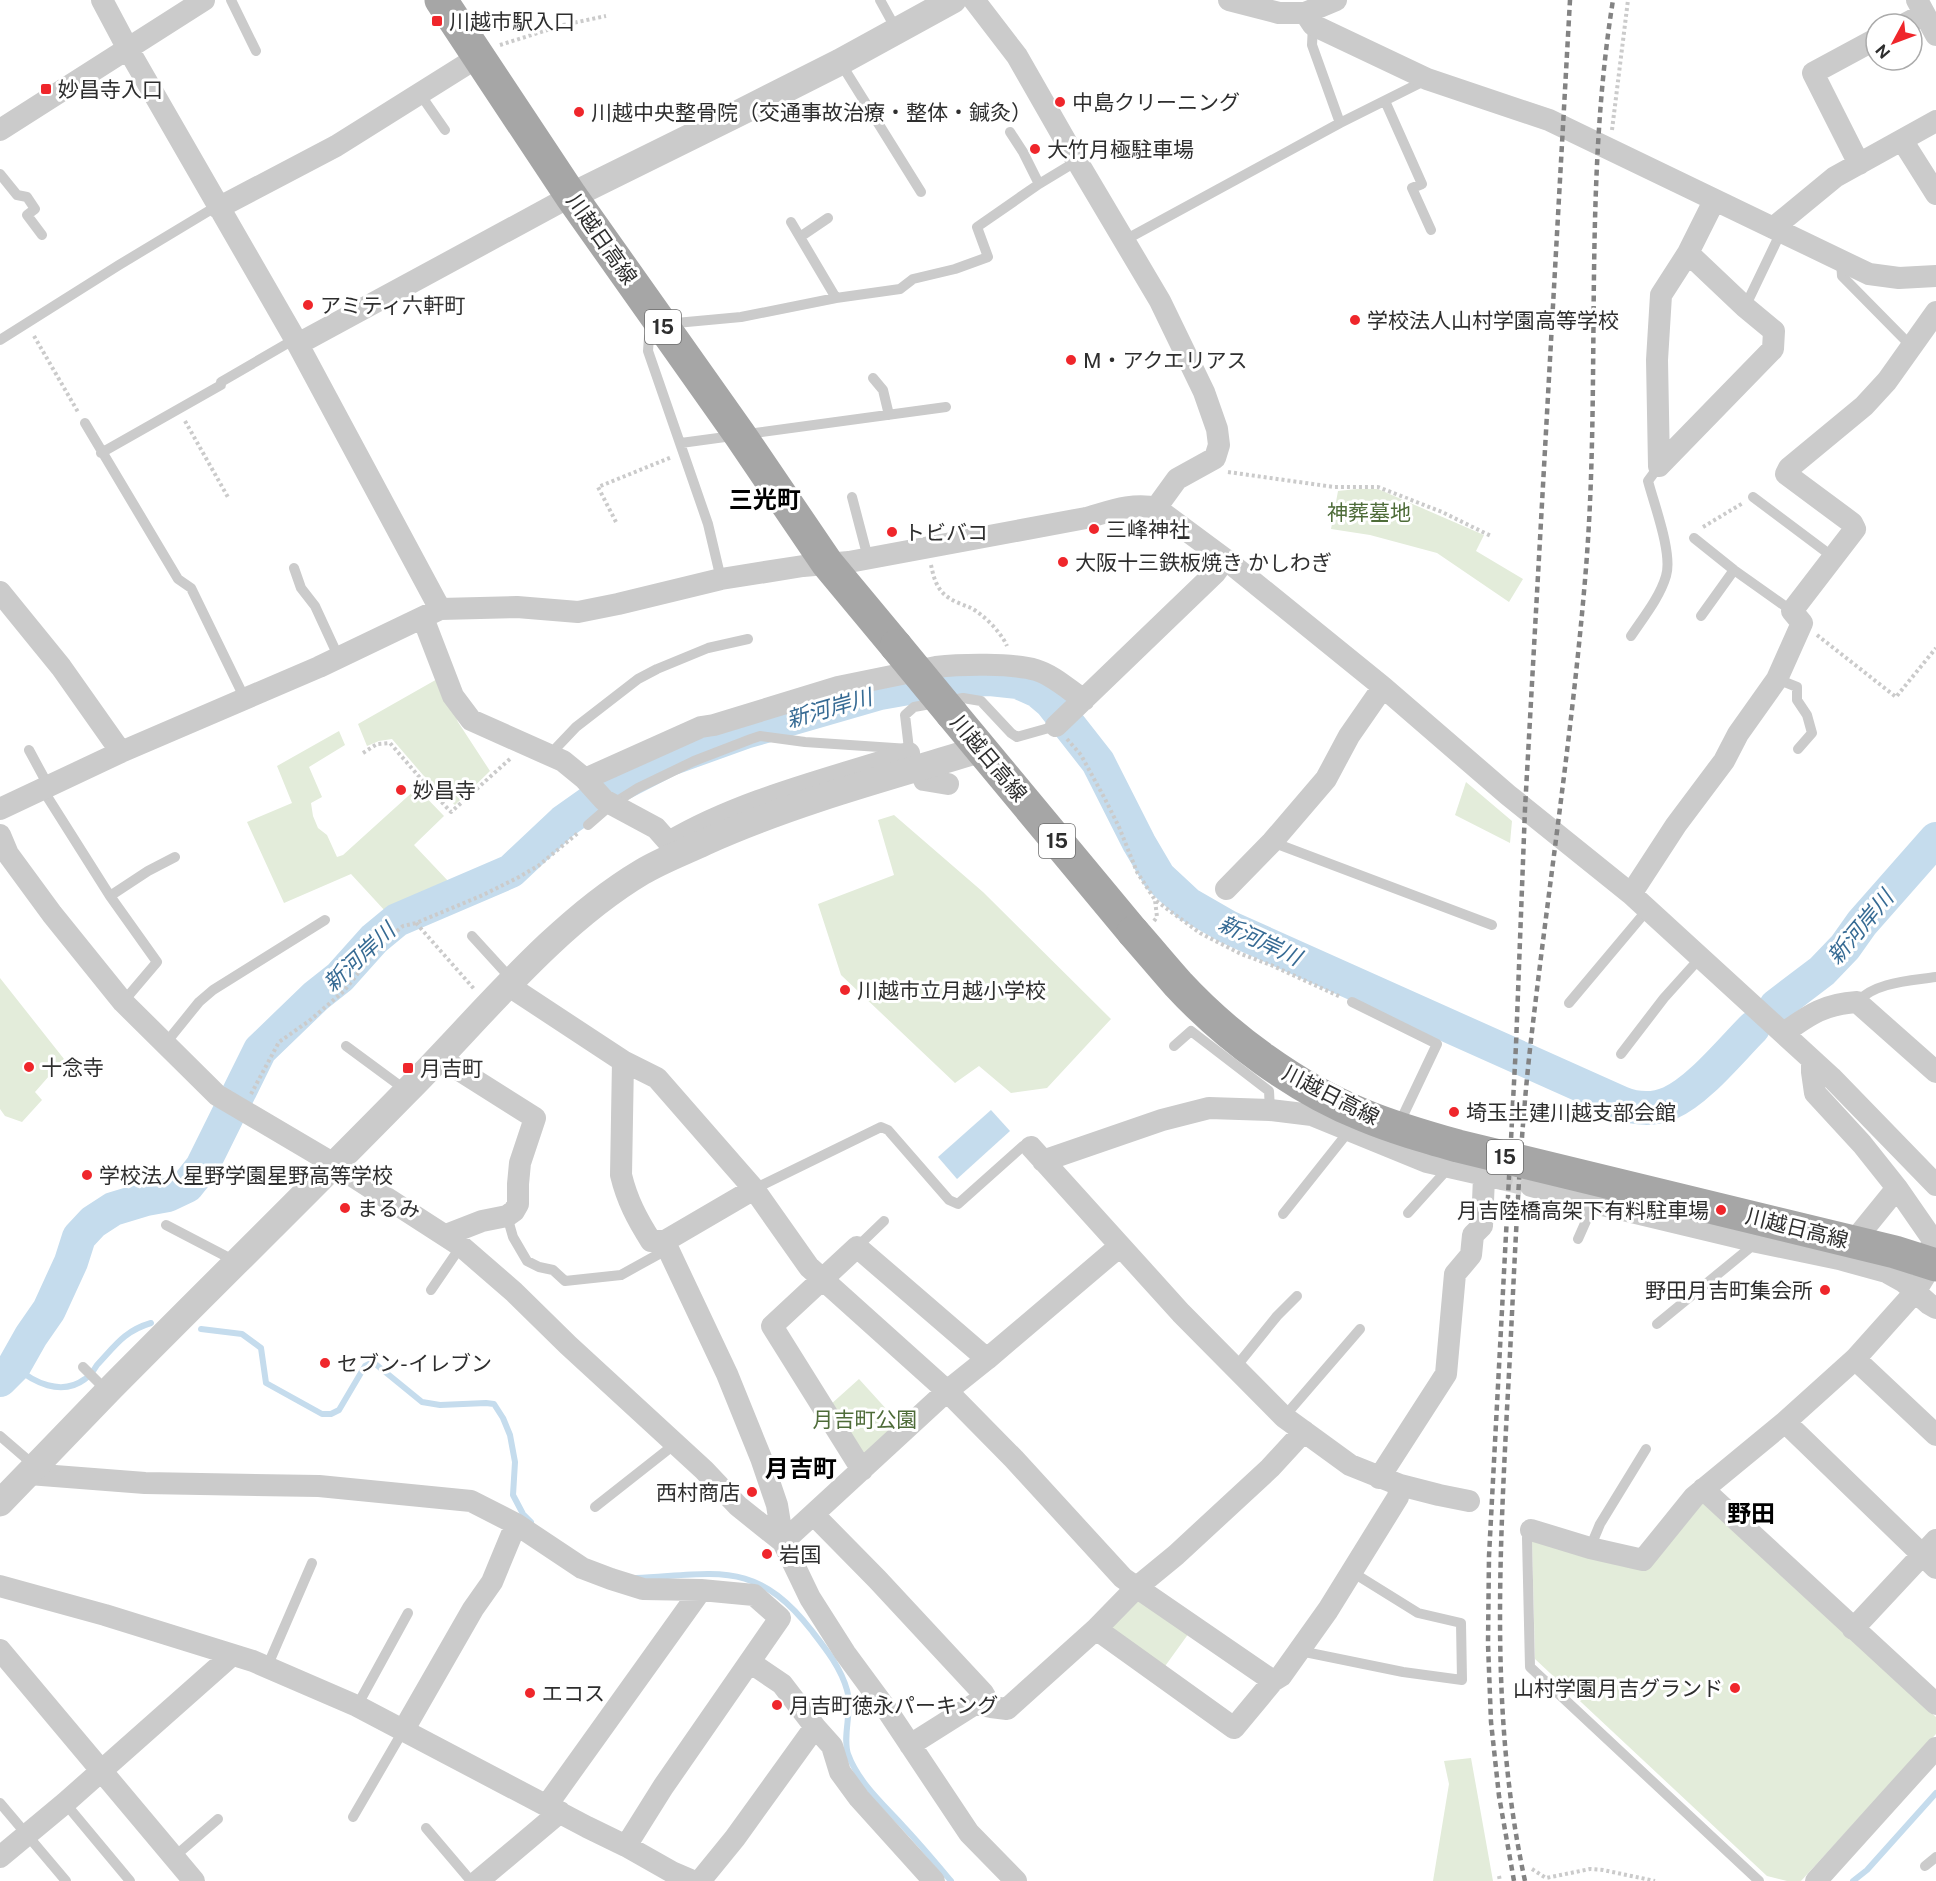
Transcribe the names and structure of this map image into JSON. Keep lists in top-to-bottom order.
{
  "streets": {
    "main road": ["川越日高線", "15"]
  },
  "districts": ["三光町", "月吉町", "野田"],
  "water": ["新河岸川"],
  "parks": ["神葬墓地", "月吉町公園"],
  "places": {
    "transit": ["川越市駅入口", "妙昌寺入口", "月吉町"],
    "other": [
      "中島クリーニング",
      "川越中央整骨院（交通事故治療・整体・鍼灸）",
      "大竹月極駐車場",
      "アミティ六軒町",
      "学校法人山村学園高等学校",
      "M・アクエリアス",
      "三峰神社",
      "トビバコ",
      "大阪十三鉄板焼き かしわぎ",
      "妙昌寺",
      "川越市立月越小学校",
      "十念寺",
      "埼玉土建川越支部会館",
      "学校法人星野学園星野高等学校",
      "まるみ",
      "月吉陸橋高架下有料駐車場",
      "野田月吉町集会所",
      "セブン-イレブン",
      "西村商店",
      "岩国",
      "山村学園月吉グランド",
      "エコス",
      "月吉町徳永パーキング"
    ]
  },
  "north": "bottom left"
}
